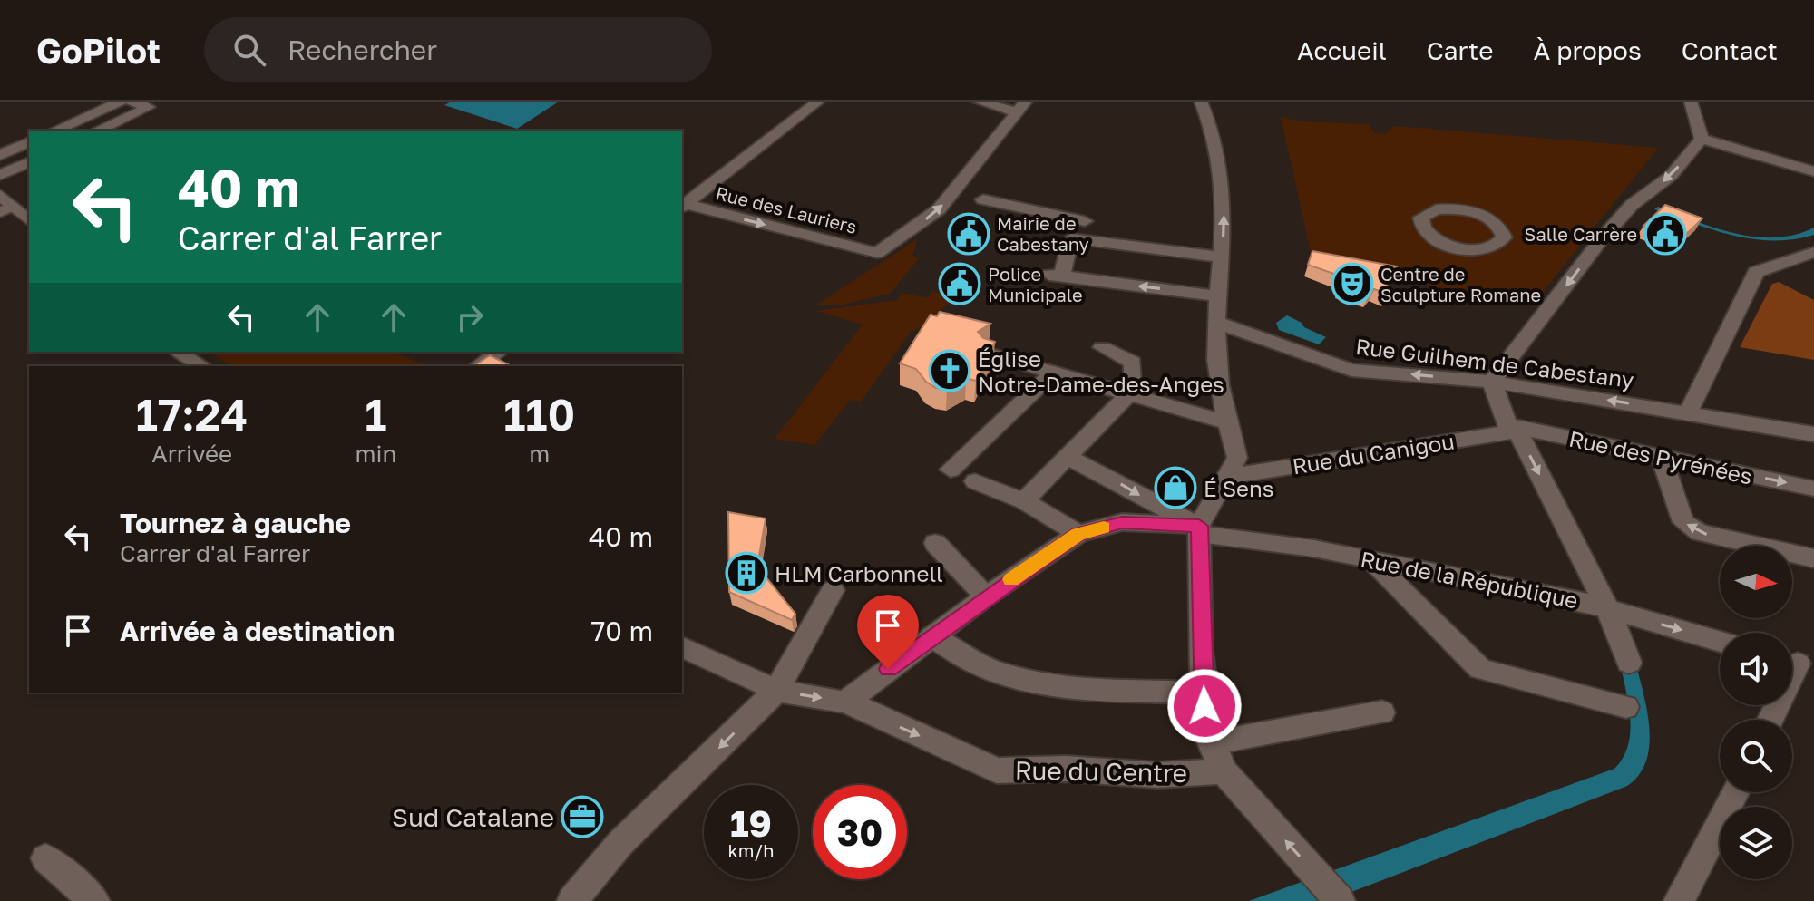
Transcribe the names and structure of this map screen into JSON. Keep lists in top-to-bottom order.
{
  "streets": {
    "street": [
      "Rue des Lauriers",
      "Rue Guilhem de Cabestany",
      "Rue du Canigou",
      "Rue des Pyrénées",
      "Rue de la République",
      "Rue du Centre"
    ]
  },
  "crossings": [
    ["Rue du Canigou", "Rue des Pyrénées"],
    ["Rue de la République", "Rue du Centre"]
  ],
  "one_way": ["Rue Guilhem de Cabestany", "Rue des Pyrénées"],
  "places": {
    "public building": ["Mairie de Cabestany", "Salle Carrère", "Police Municipale"],
    "theatre": ["Centre de Sculpture Romane"],
    "church": ["Église Notre-Dame-des-Anges"],
    "shop": ["É Sens"],
    "building": ["HLM Carbonnell"],
    "office": ["Sud Catalane"]
  },
  "north": "right",
  "page": {
    "header": "GoPilot",
    "search": "Rechercher",
    "nav": [
      "Accueil",
      "Carte",
      "À propos",
      "Contact"
    ],
    "turn": ["40 m", "Carrer d'al Farrer"],
    "eta": [
      "17:24",
      "Arrivée",
      "1",
      "min",
      "110",
      "m"
    ],
    "list": [
      {
        "name": "Tournez à gauche",
        "note": "Carrer d'al Farrer",
        "value": "40 m"
      },
      {
        "name": "Arrivée à destination",
        "value": "70 m"
      }
    ],
    "speed": "19 km/h",
    "limit": "30"
  }
}
